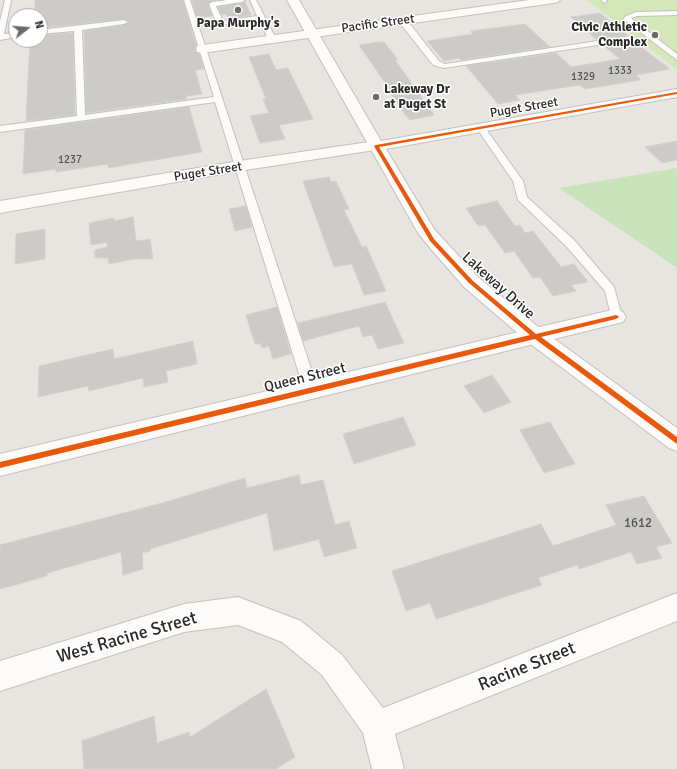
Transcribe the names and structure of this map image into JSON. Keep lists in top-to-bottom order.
{
  "streets": {
    "street": [
      "Pacific Street",
      "Puget Street",
      "Lakeway Drive",
      "Queen Street",
      "West Racine Street",
      "Racine Street"
    ]
  },
  "crossings": [
    ["Pacific Street", "Lakeway Drive"],
    ["Puget Street", "Lakeway Drive"],
    ["Lakeway Drive", "Queen Street"],
    ["West Racine Street", "Racine Street"]
  ],
  "places": ["Papa Murphy's", "Civic Athletic Complex", "Lakeway Dr at Puget St"],
  "house_numbers": [
    "1333",
    "1329",
    "1237",
    "1612"
  ],
  "north": "right"
}
